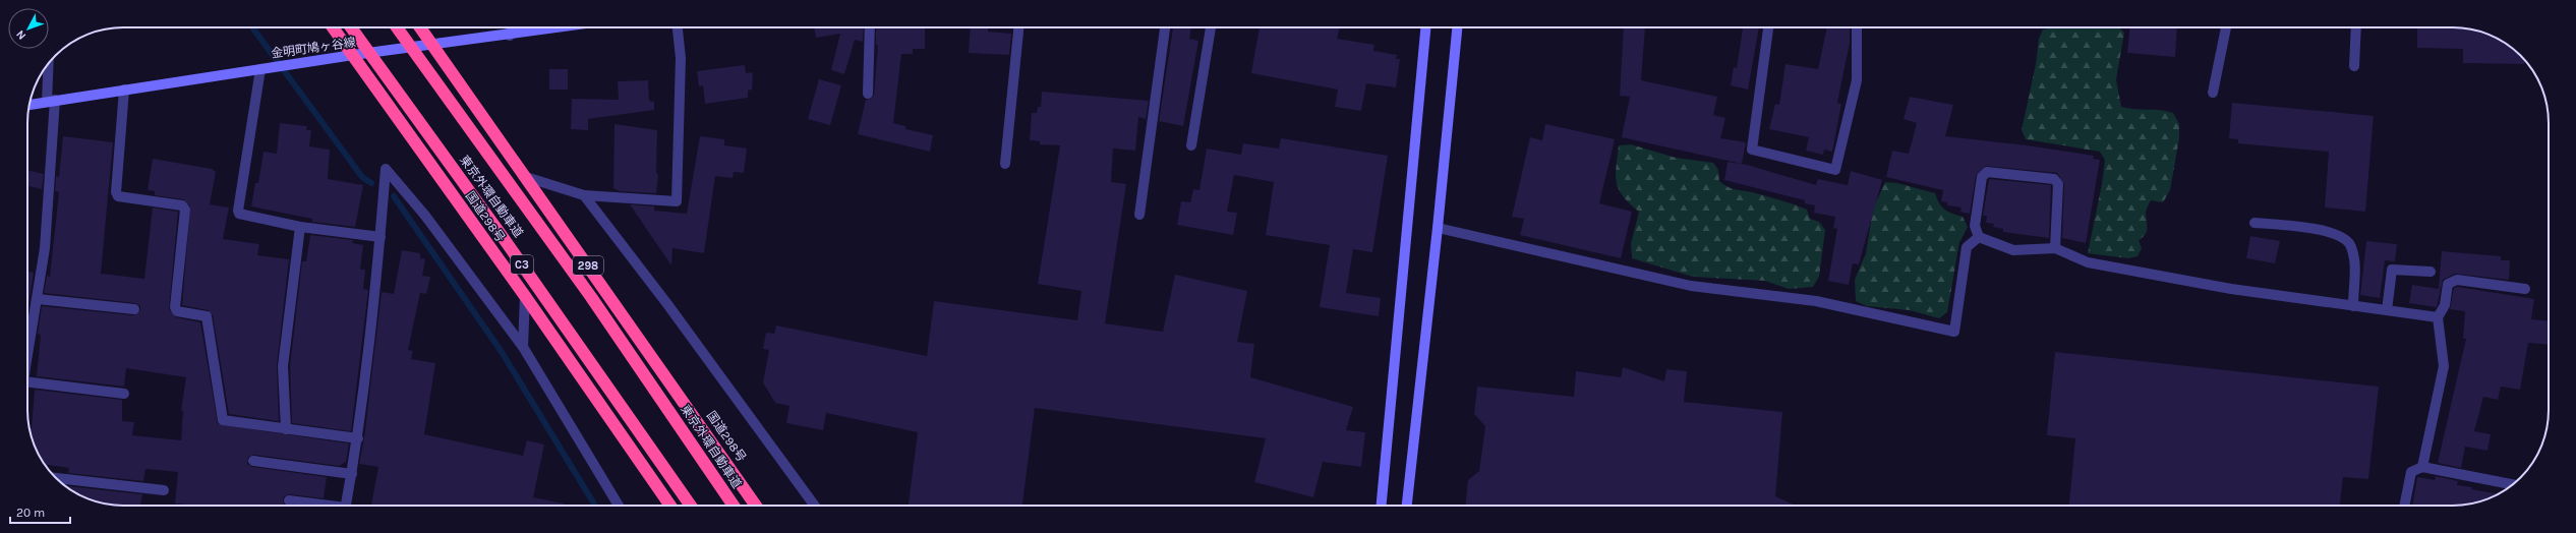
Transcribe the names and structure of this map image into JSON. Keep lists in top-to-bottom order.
{
  "streets": {
    "highway": [
      "東京外環自動車道",
      "国道298号",
      "C3",
      "298"
    ],
    "street": ["金明町鳩ヶ谷線"]
  },
  "crossings": [
    ["金明町鳩ヶ谷線", "国道298号"]
  ],
  "scale_bar": "20 m",
  "north": "bottom left"
}
